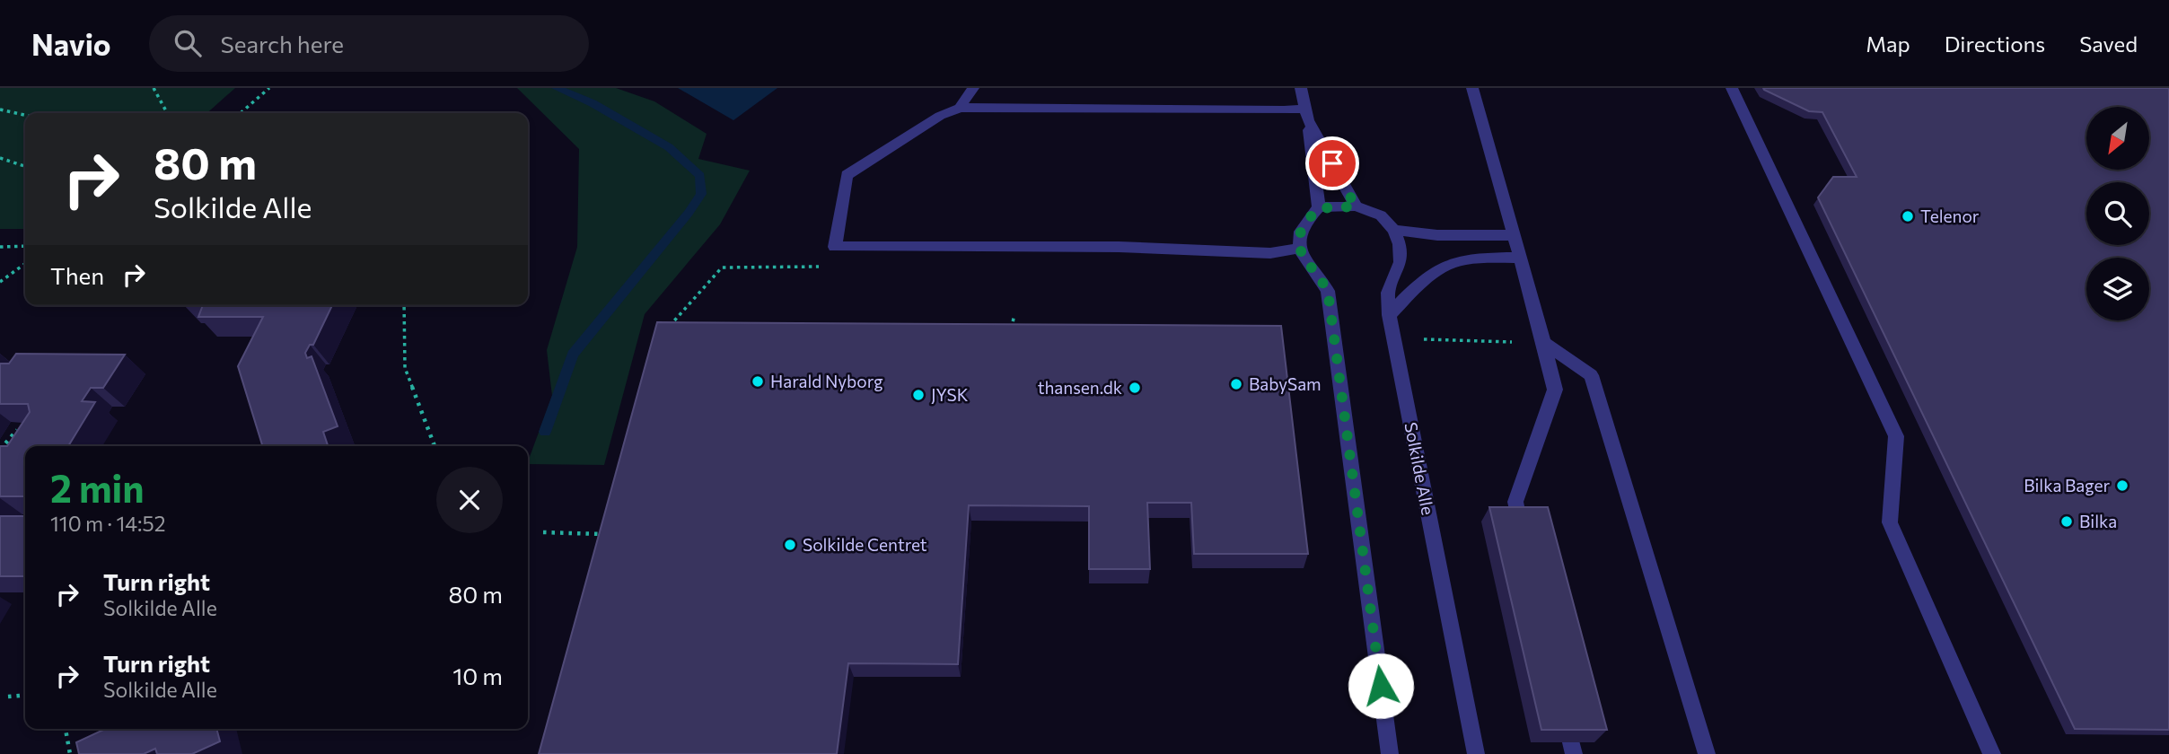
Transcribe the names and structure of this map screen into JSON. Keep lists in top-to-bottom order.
{
  "streets": {
    "street": ["Solkilde Alle"]
  },
  "places": [
    "Telenor",
    "Harald Nyborg",
    "BabySam",
    "thansen.dk",
    "JYSK",
    "Bilka Bager",
    "Bilka",
    "Solkilde Centret"
  ],
  "north": "bottom left",
  "page": {
    "header": "Navio",
    "search": "Search here",
    "nav": ["Map", "Directions", "Saved"],
    "turn": ["80 m", "Solkilde Alle"],
    "then": "Then",
    "heading": ["2 min", "110 m · 14:52"],
    "list": [
      {
        "name": "Turn right",
        "note": "Solkilde Alle",
        "value": "80 m"
      },
      {
        "name": "Turn right",
        "note": "Solkilde Alle",
        "value": "10 m"
      }
    ]
  }
}
